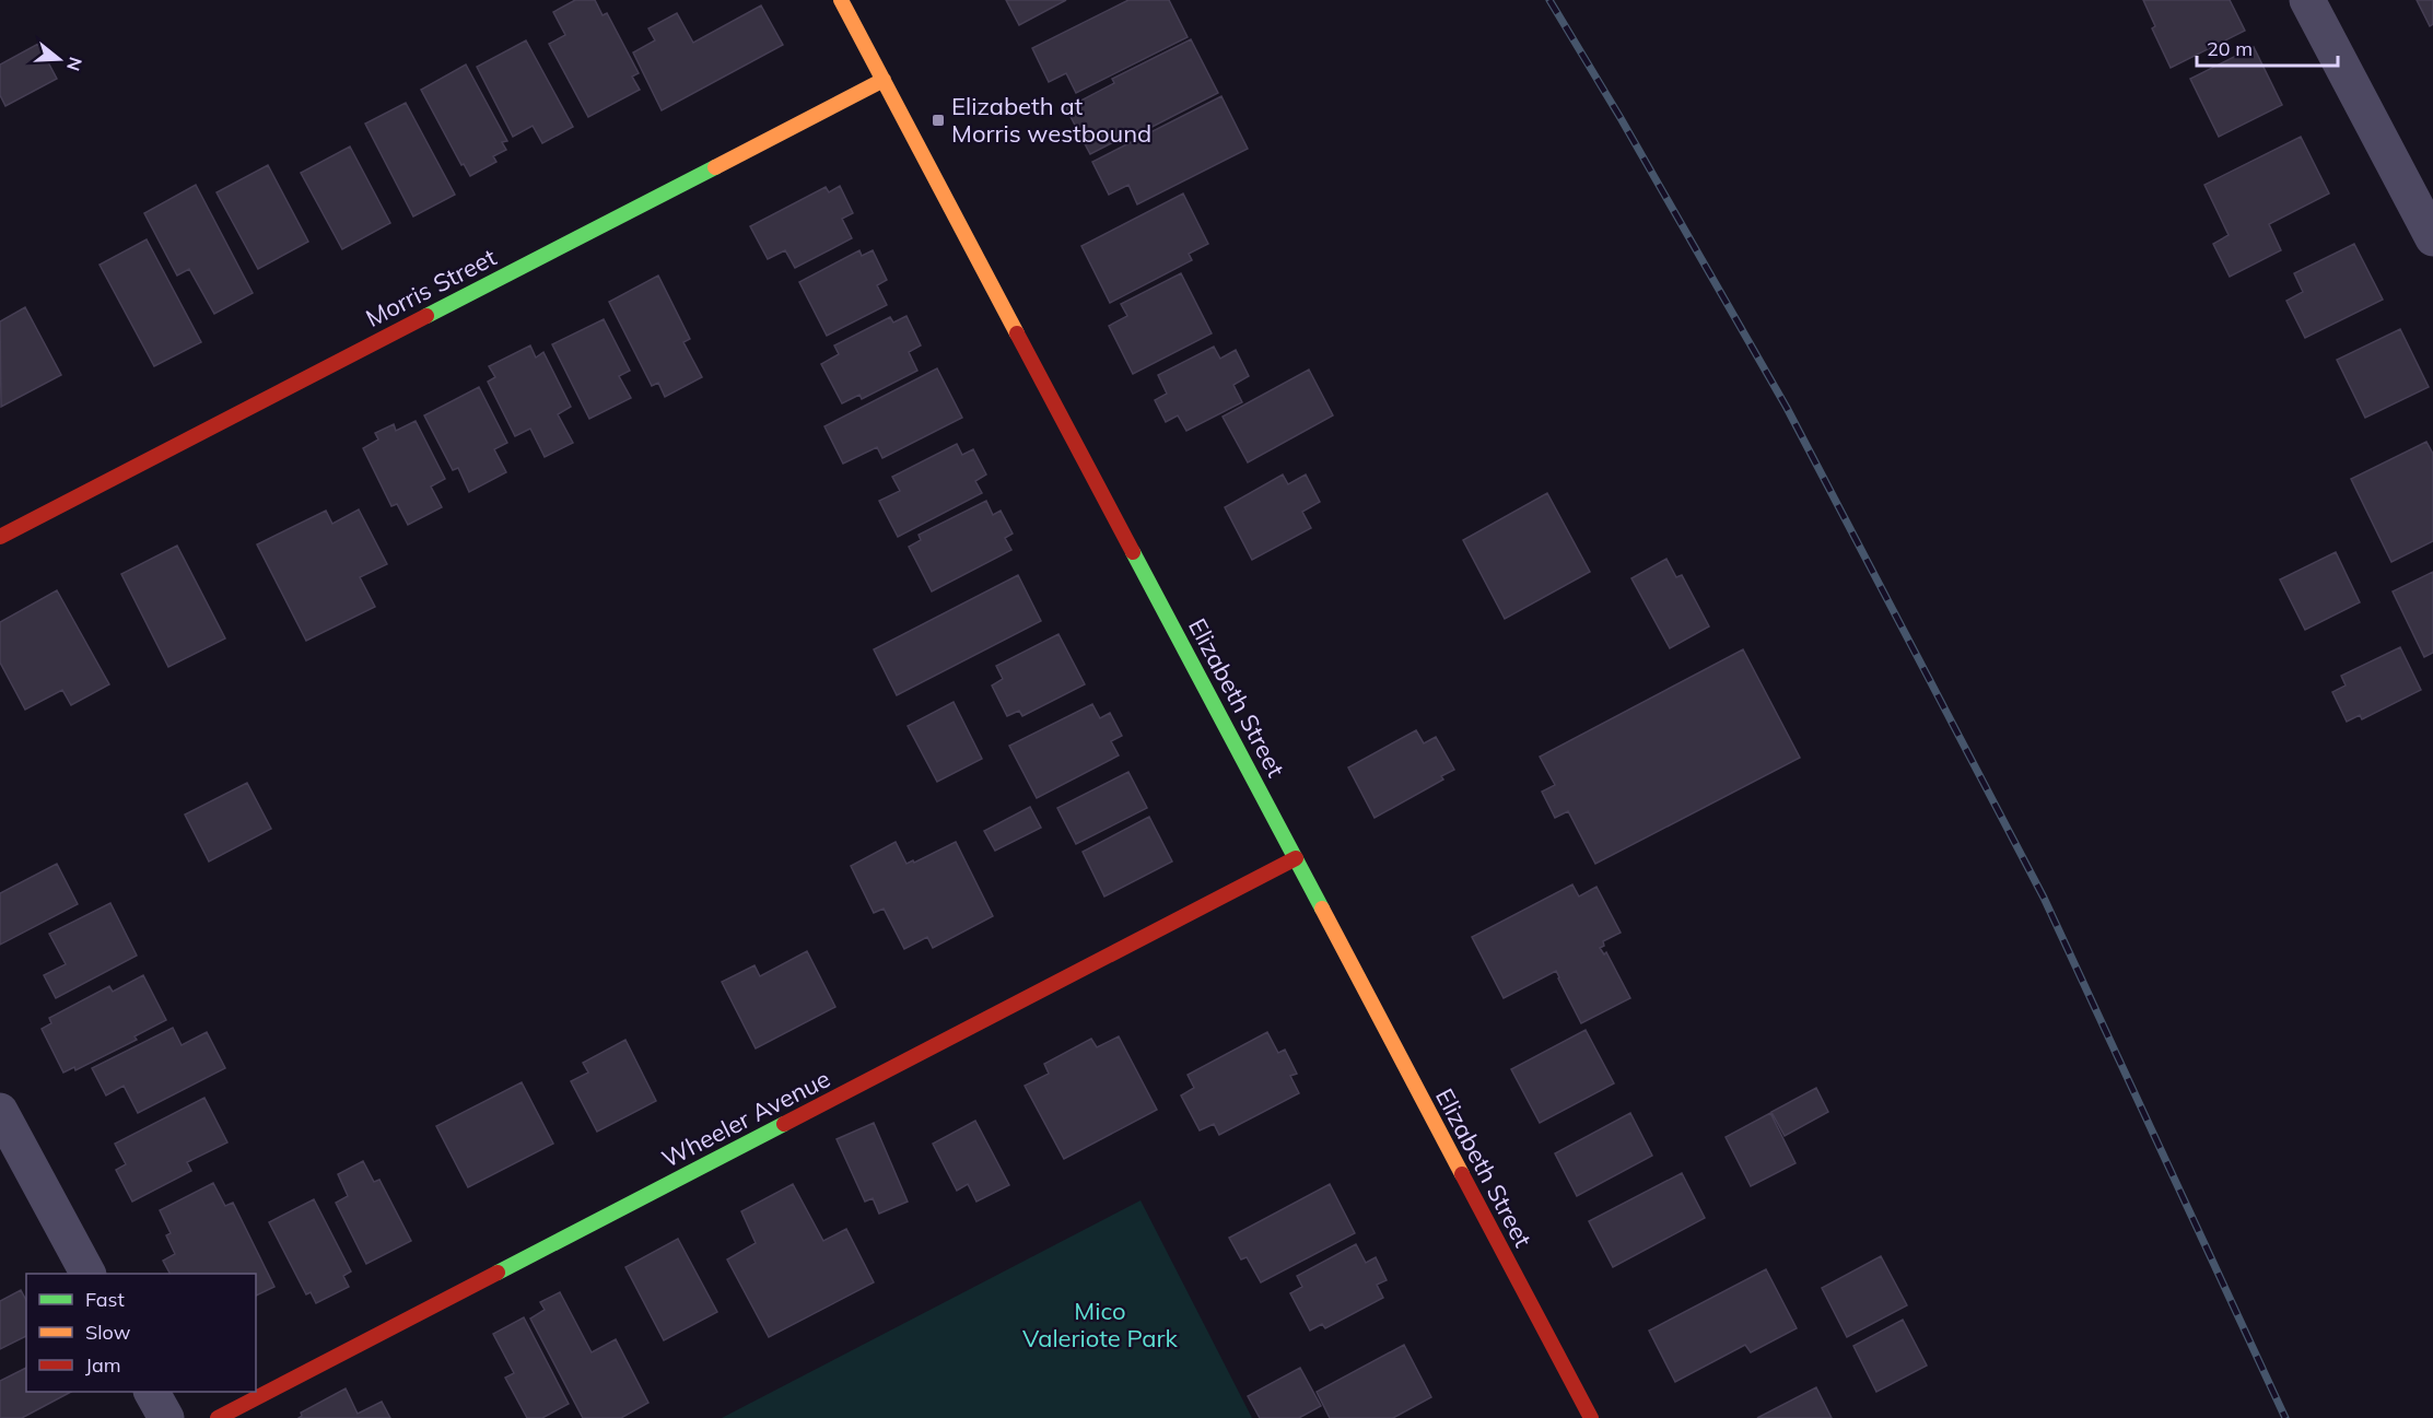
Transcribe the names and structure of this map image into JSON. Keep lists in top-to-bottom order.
{
  "streets": {
    "street": ["Morris Street", "Elizabeth Street", "Wheeler Avenue"]
  },
  "crossings": [
    ["Morris Street", "Elizabeth Street"],
    ["Elizabeth Street", "Wheeler Avenue"]
  ],
  "parks": ["Mico Valeriote Park"],
  "places": {
    "transit": ["Elizabeth at Morris westbound"]
  },
  "legend": ["Fast", "Slow", "Jam"],
  "scale_bar": "20 m",
  "north": "right"
}
